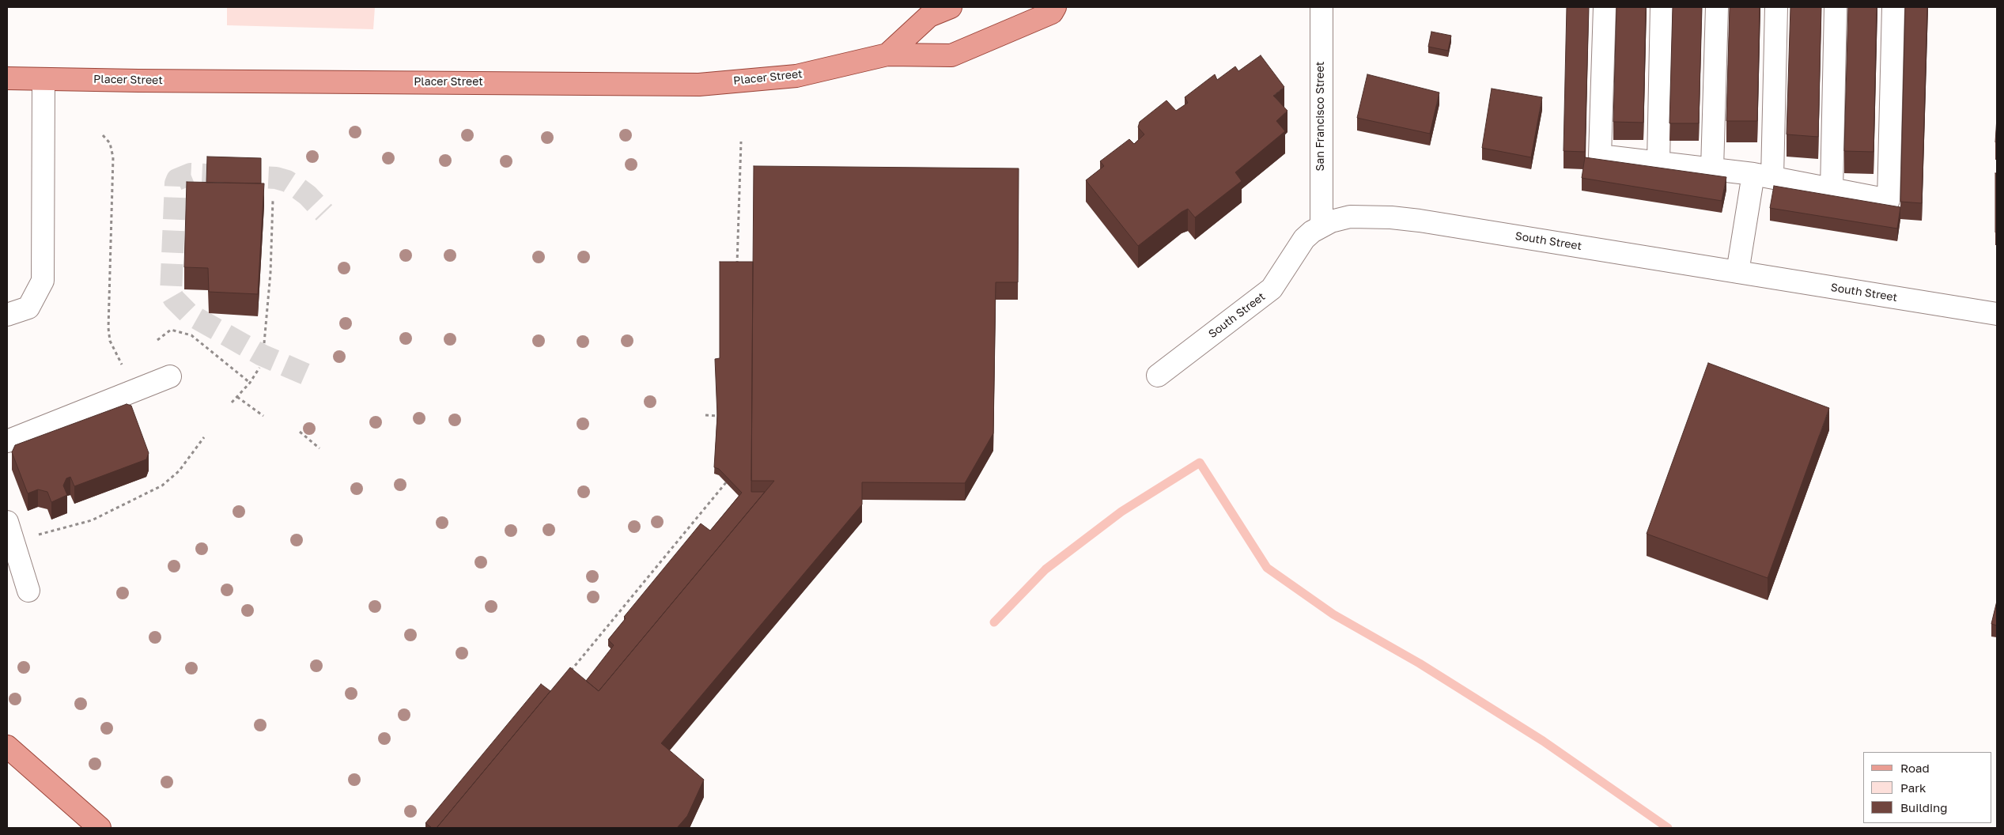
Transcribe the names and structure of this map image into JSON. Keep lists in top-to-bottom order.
{
  "streets": {
    "main road": ["Placer Street"],
    "street": ["San Francisco Street", "South Street"]
  },
  "crossings": [
    ["San Francisco Street", "South Street"]
  ],
  "legend": ["Road", "Park", "Building"]
}
